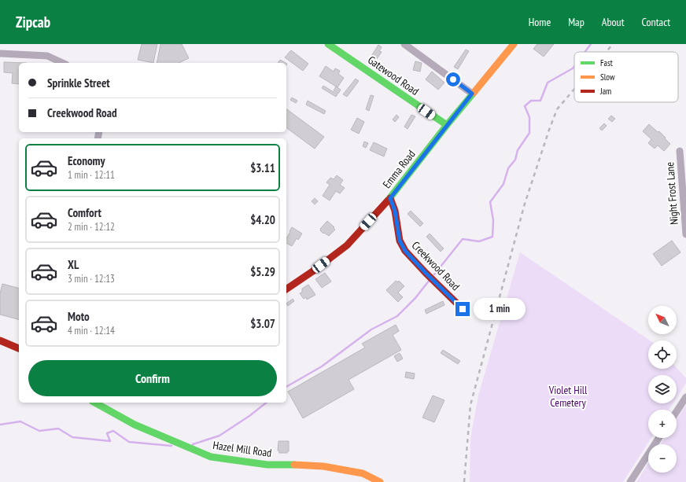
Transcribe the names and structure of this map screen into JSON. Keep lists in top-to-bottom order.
{
  "streets": {
    "street": [
      "Gatewood Road",
      "Emma Road",
      "Night Frost Lane",
      "Creekwood Road",
      "Hazel Mill Road"
    ]
  },
  "crossings": [
    ["Gatewood Road", "Emma Road"],
    ["Emma Road", "Creekwood Road"]
  ],
  "parks": ["Violet Hill Cemetery"],
  "legend": ["Fast", "Slow", "Jam"],
  "north": "top left",
  "page": {
    "header": "Zipcab",
    "nav": [
      "Home",
      "Map",
      "About",
      "Contact"
    ],
    "banner": ["Sprinkle Street", "Creekwood Road"],
    "list": [
      {
        "name": "Economy",
        "note": "1 min · 12:11",
        "value": "$3.11"
      },
      {
        "name": "Comfort",
        "note": "2 min · 12:12",
        "value": "$4.20"
      },
      {
        "name": "XL",
        "note": "3 min · 12:13",
        "value": "$5.29"
      },
      {
        "name": "Moto",
        "note": "4 min · 12:14",
        "value": "$3.07"
      }
    ],
    "bubble": "1 min",
    "map_buttons": ["+", "−"],
    "buttons": "Confirm"
  }
}
